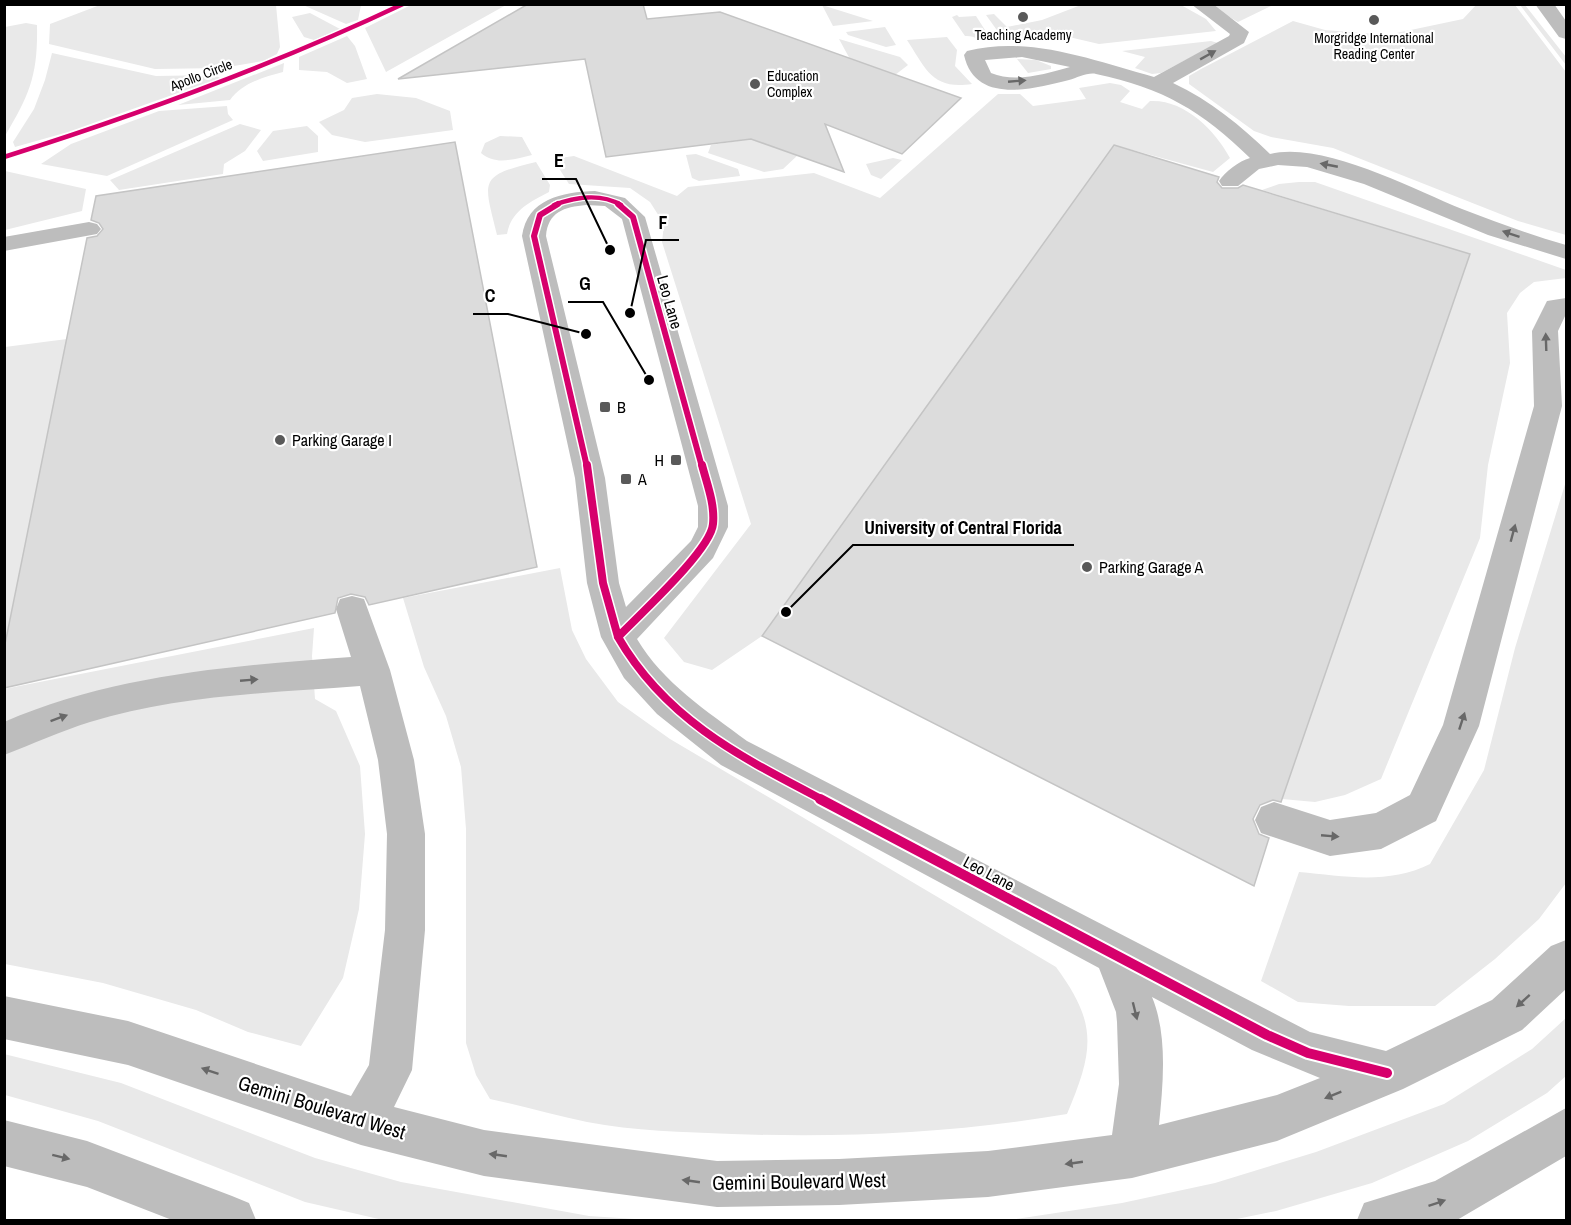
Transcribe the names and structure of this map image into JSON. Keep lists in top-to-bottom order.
{
  "streets": {
    "street": ["Leo Lane", "Gemini Boulevard West"],
    "cycle path": ["Apollo Circle"]
  },
  "crossings": [
    ["Leo Lane", "Gemini Boulevard West"]
  ],
  "one_way": ["Gemini Boulevard West"],
  "places": {
    "other": [
      "Teaching Academy",
      "Morgridge International Reading Center",
      "Education Complex",
      "E",
      "F",
      "C",
      "G",
      "Parking Garage I",
      "Parking Garage A",
      "University of Central Florida"
    ],
    "transit": ["B", "H", "A"]
  }
}
